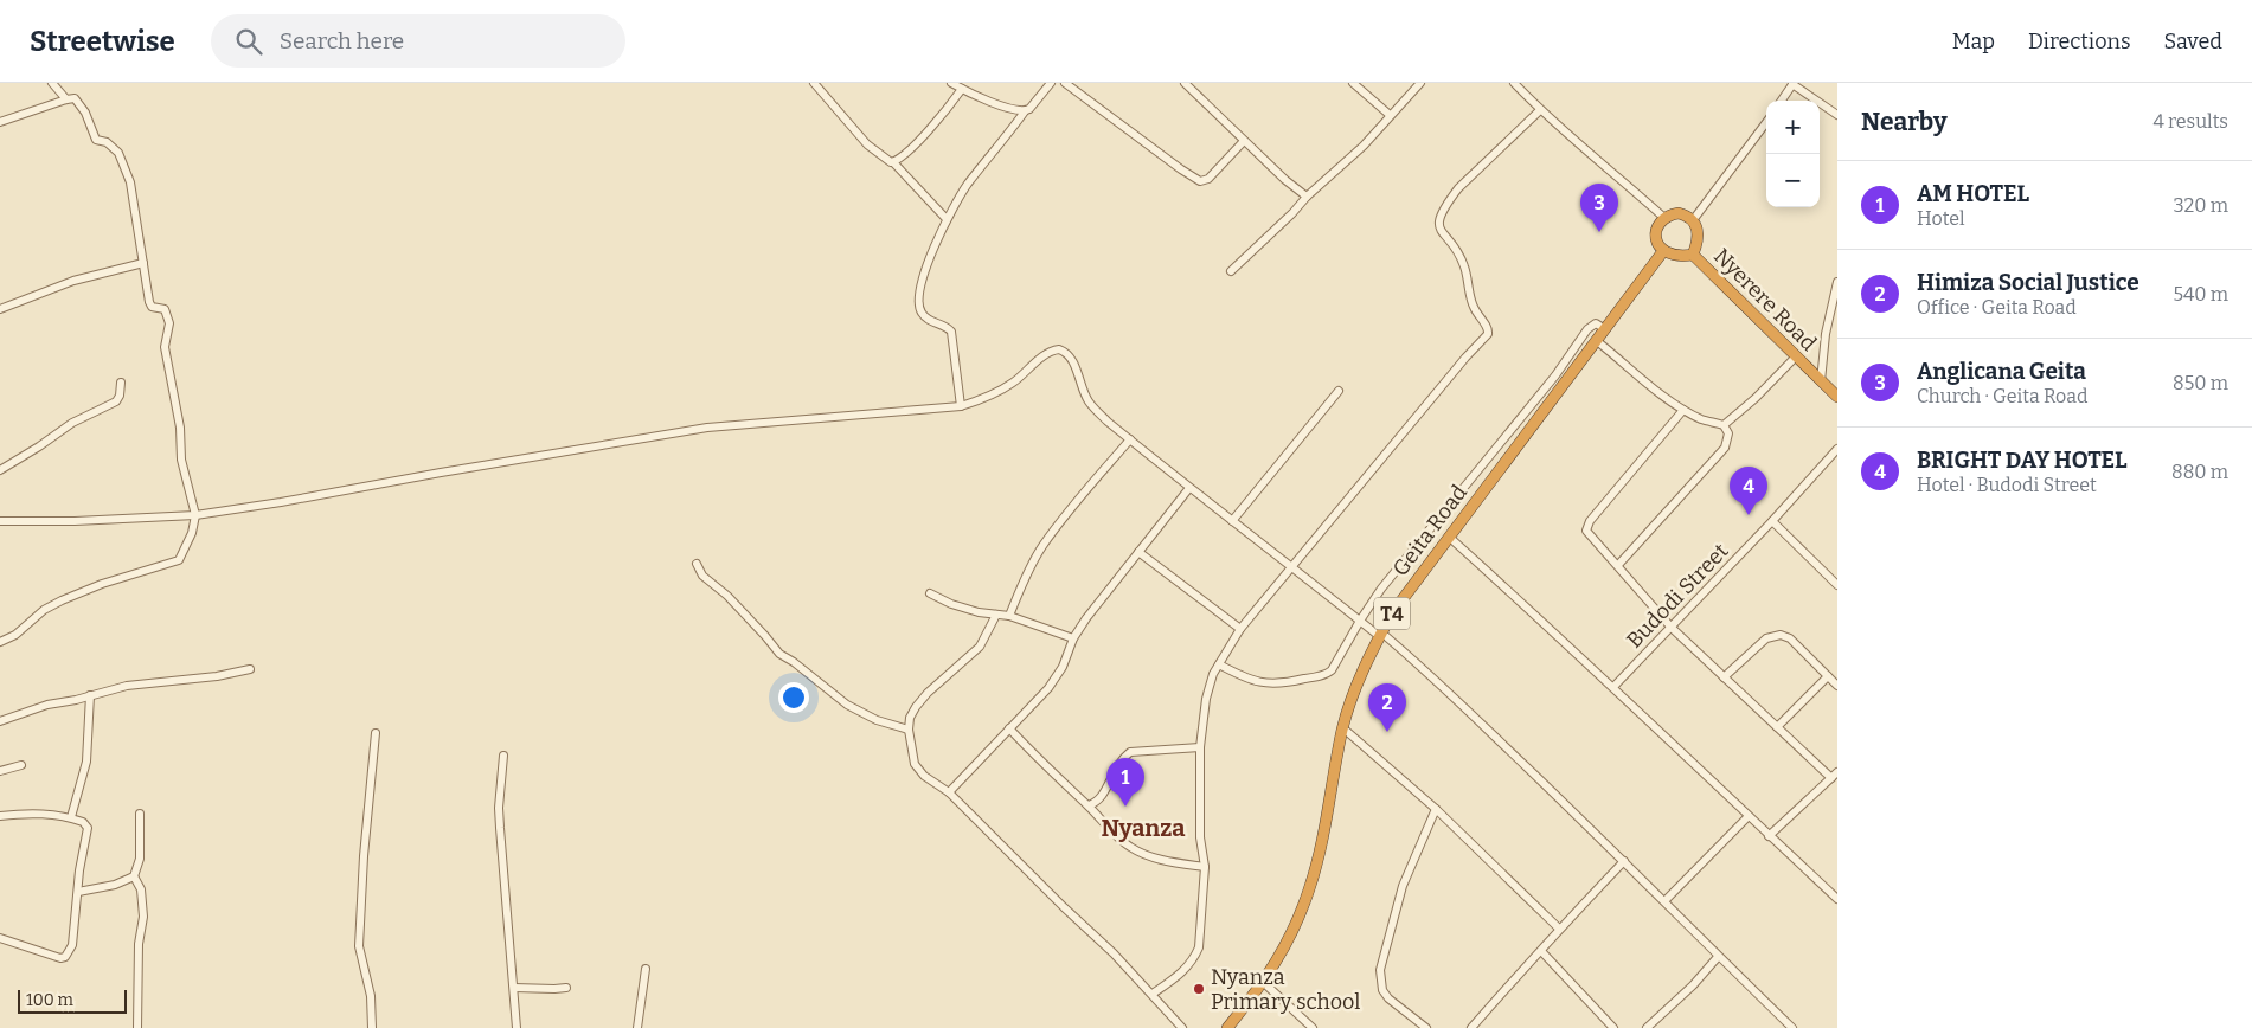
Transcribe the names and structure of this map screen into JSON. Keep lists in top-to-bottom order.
{
  "streets": {
    "highway": ["Nyerere Road", "Geita Road", "T4"],
    "street": ["Budodi Street"]
  },
  "crossings": [
    ["Nyerere Road", "Geita Road"]
  ],
  "districts": ["Nyanza"],
  "places": ["Nyanza Primary school"],
  "scale_bar": "100 m",
  "page": {
    "header": "Streetwise",
    "search": "Search here",
    "nav": ["Map", "Directions", "Saved"],
    "heading": ["Nearby", "4 results"],
    "map_buttons": ["+", "−"],
    "list": [
      {
        "mark": "1",
        "name": "AM HOTEL",
        "note": "Hotel",
        "value": "320 m"
      },
      {
        "mark": "2",
        "name": "Himiza Social Justice",
        "note": "Office · Geita Road",
        "value": "540 m"
      },
      {
        "mark": "3",
        "name": "Anglicana Geita",
        "note": "Church · Geita Road",
        "value": "850 m"
      },
      {
        "mark": "4",
        "name": "BRIGHT DAY HOTEL",
        "note": "Hotel · Budodi Street",
        "value": "880 m"
      }
    ],
    "pins": [
      "3",
      "4",
      "2",
      "1"
    ],
    "scale": "100 m"
  }
}
